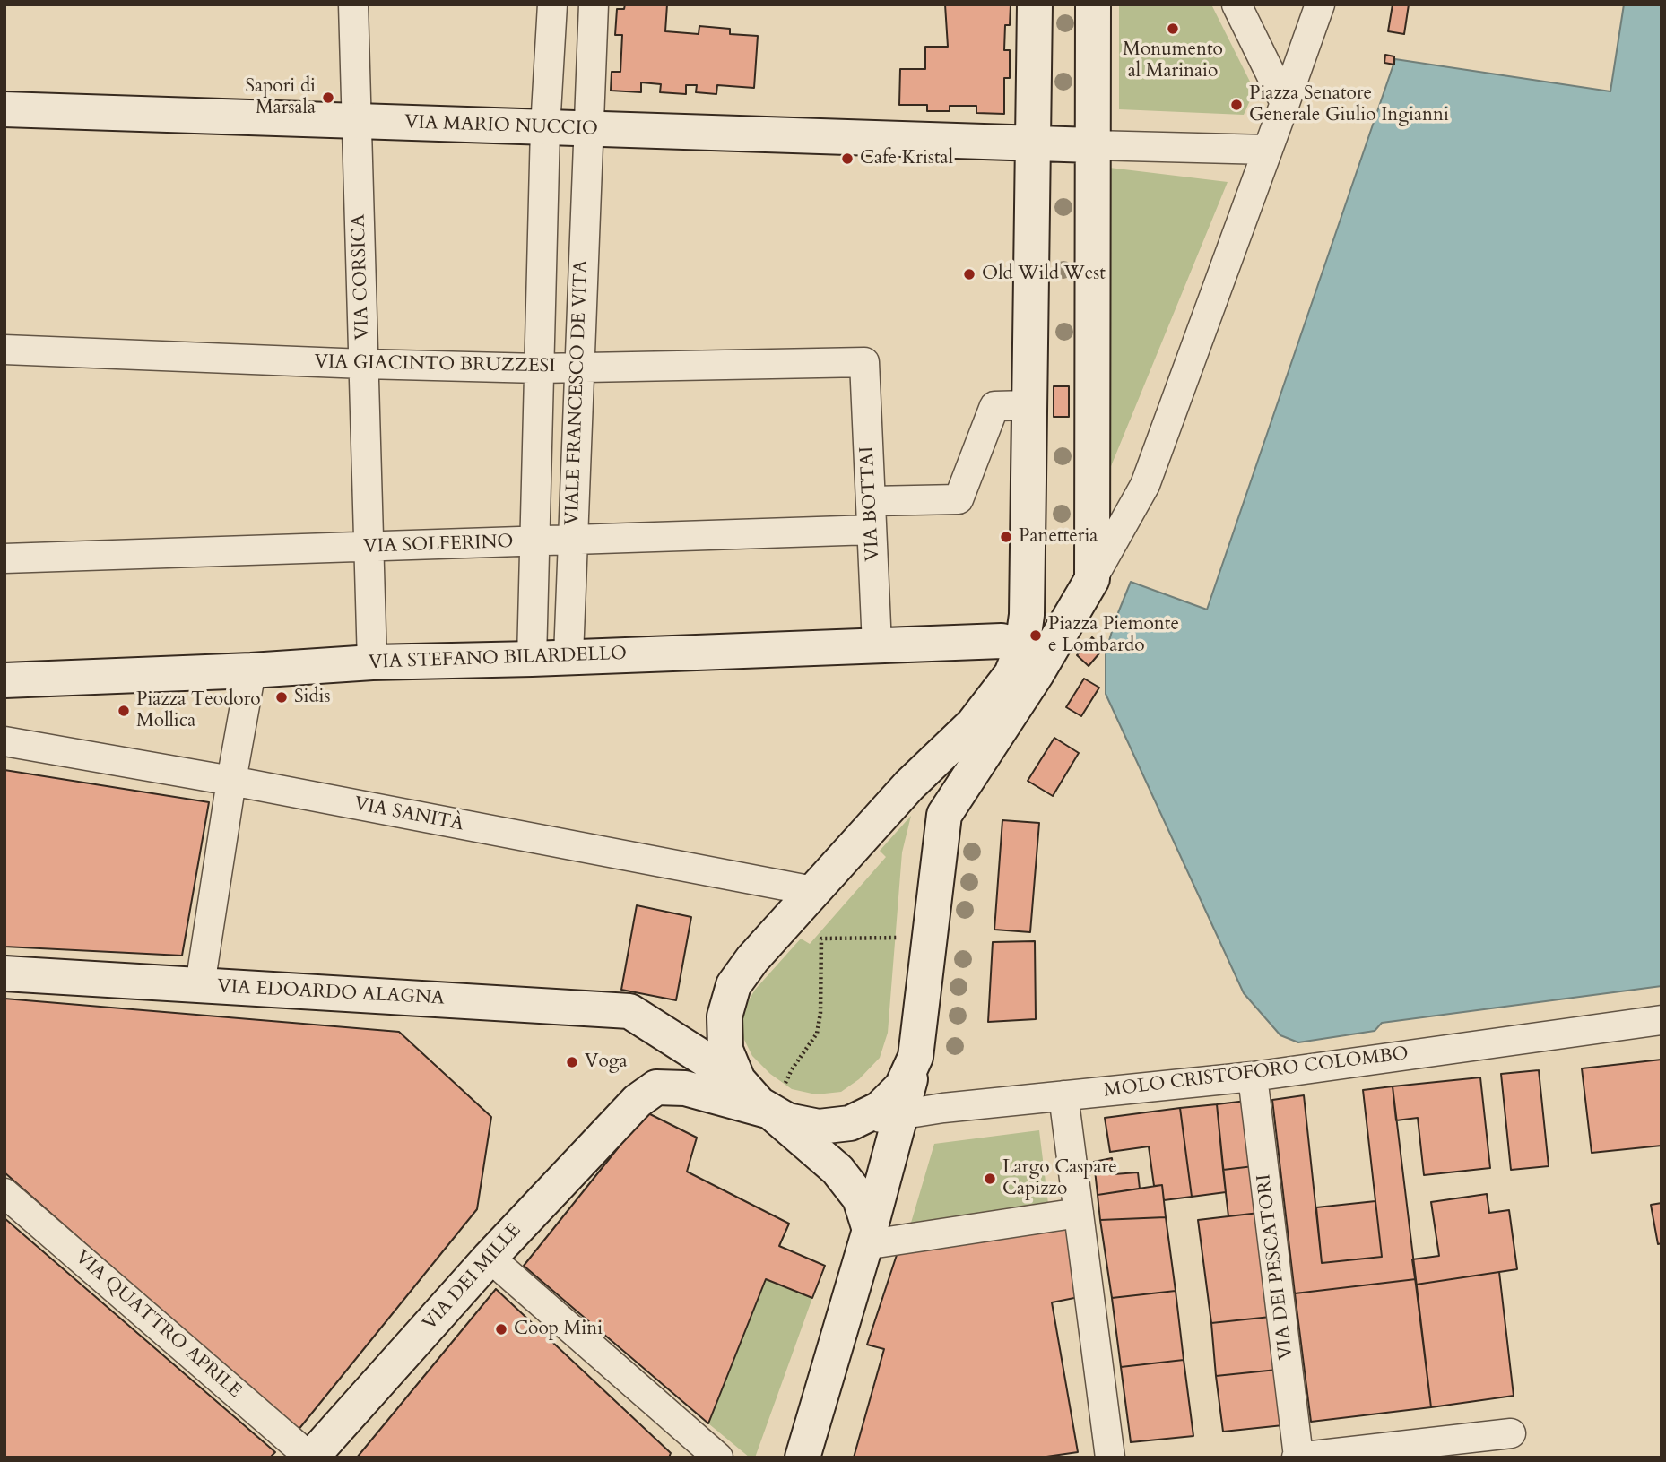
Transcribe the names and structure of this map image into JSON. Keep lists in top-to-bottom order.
{
  "streets": {
    "main road": [
      "VIA MARIO NUCCIO",
      "VIA STEFANO BILARDELLO",
      "VIA EDOARDO ALAGNA",
      "VIA DEI MILLE"
    ],
    "street": [
      "VIA CORSICA",
      "VIA GIACINTO BRUZZESI",
      "VIALE FRANCESCO DE VITA",
      "VIA BOTTAI",
      "VIA SOLFERINO",
      "VIA SANITÀ",
      "MOLO CRISTOFORO COLOMBO",
      "VIA DEI PESCATORI",
      "VIA QUATTRO APRILE"
    ]
  },
  "crossings": [
    ["VIA MARIO NUCCIO", "VIA CORSICA"],
    ["VIA MARIO NUCCIO", "VIALE FRANCESCO DE VITA"],
    ["VIA CORSICA", "VIA GIACINTO BRUZZESI"],
    ["VIA CORSICA", "VIA SOLFERINO"],
    ["VIA CORSICA", "VIA STEFANO BILARDELLO"],
    ["VIA GIACINTO BRUZZESI", "VIALE FRANCESCO DE VITA"],
    ["VIA GIACINTO BRUZZESI", "VIA BOTTAI"],
    ["VIALE FRANCESCO DE VITA", "VIA SOLFERINO"],
    ["VIALE FRANCESCO DE VITA", "VIA STEFANO BILARDELLO"],
    ["VIA BOTTAI", "VIA SOLFERINO"],
    ["VIA BOTTAI", "VIA STEFANO BILARDELLO"],
    ["MOLO CRISTOFORO COLOMBO", "VIA DEI PESCATORI"],
    ["VIA DEI MILLE", "VIA QUATTRO APRILE"]
  ],
  "places": [
    "Monumento al Marinaio",
    "Sapori di Marsala",
    "Piazza Senatore Generale Giulio Ingianni",
    "Cafe Kristal",
    "Old Wild West",
    "Panetteria",
    "Piazza Piemonte e Lombardo",
    "Sidis",
    "Piazza Teodoro Mollica",
    "Voga",
    "Largo Caspare Capizzo",
    "Coop Mini"
  ]
}
